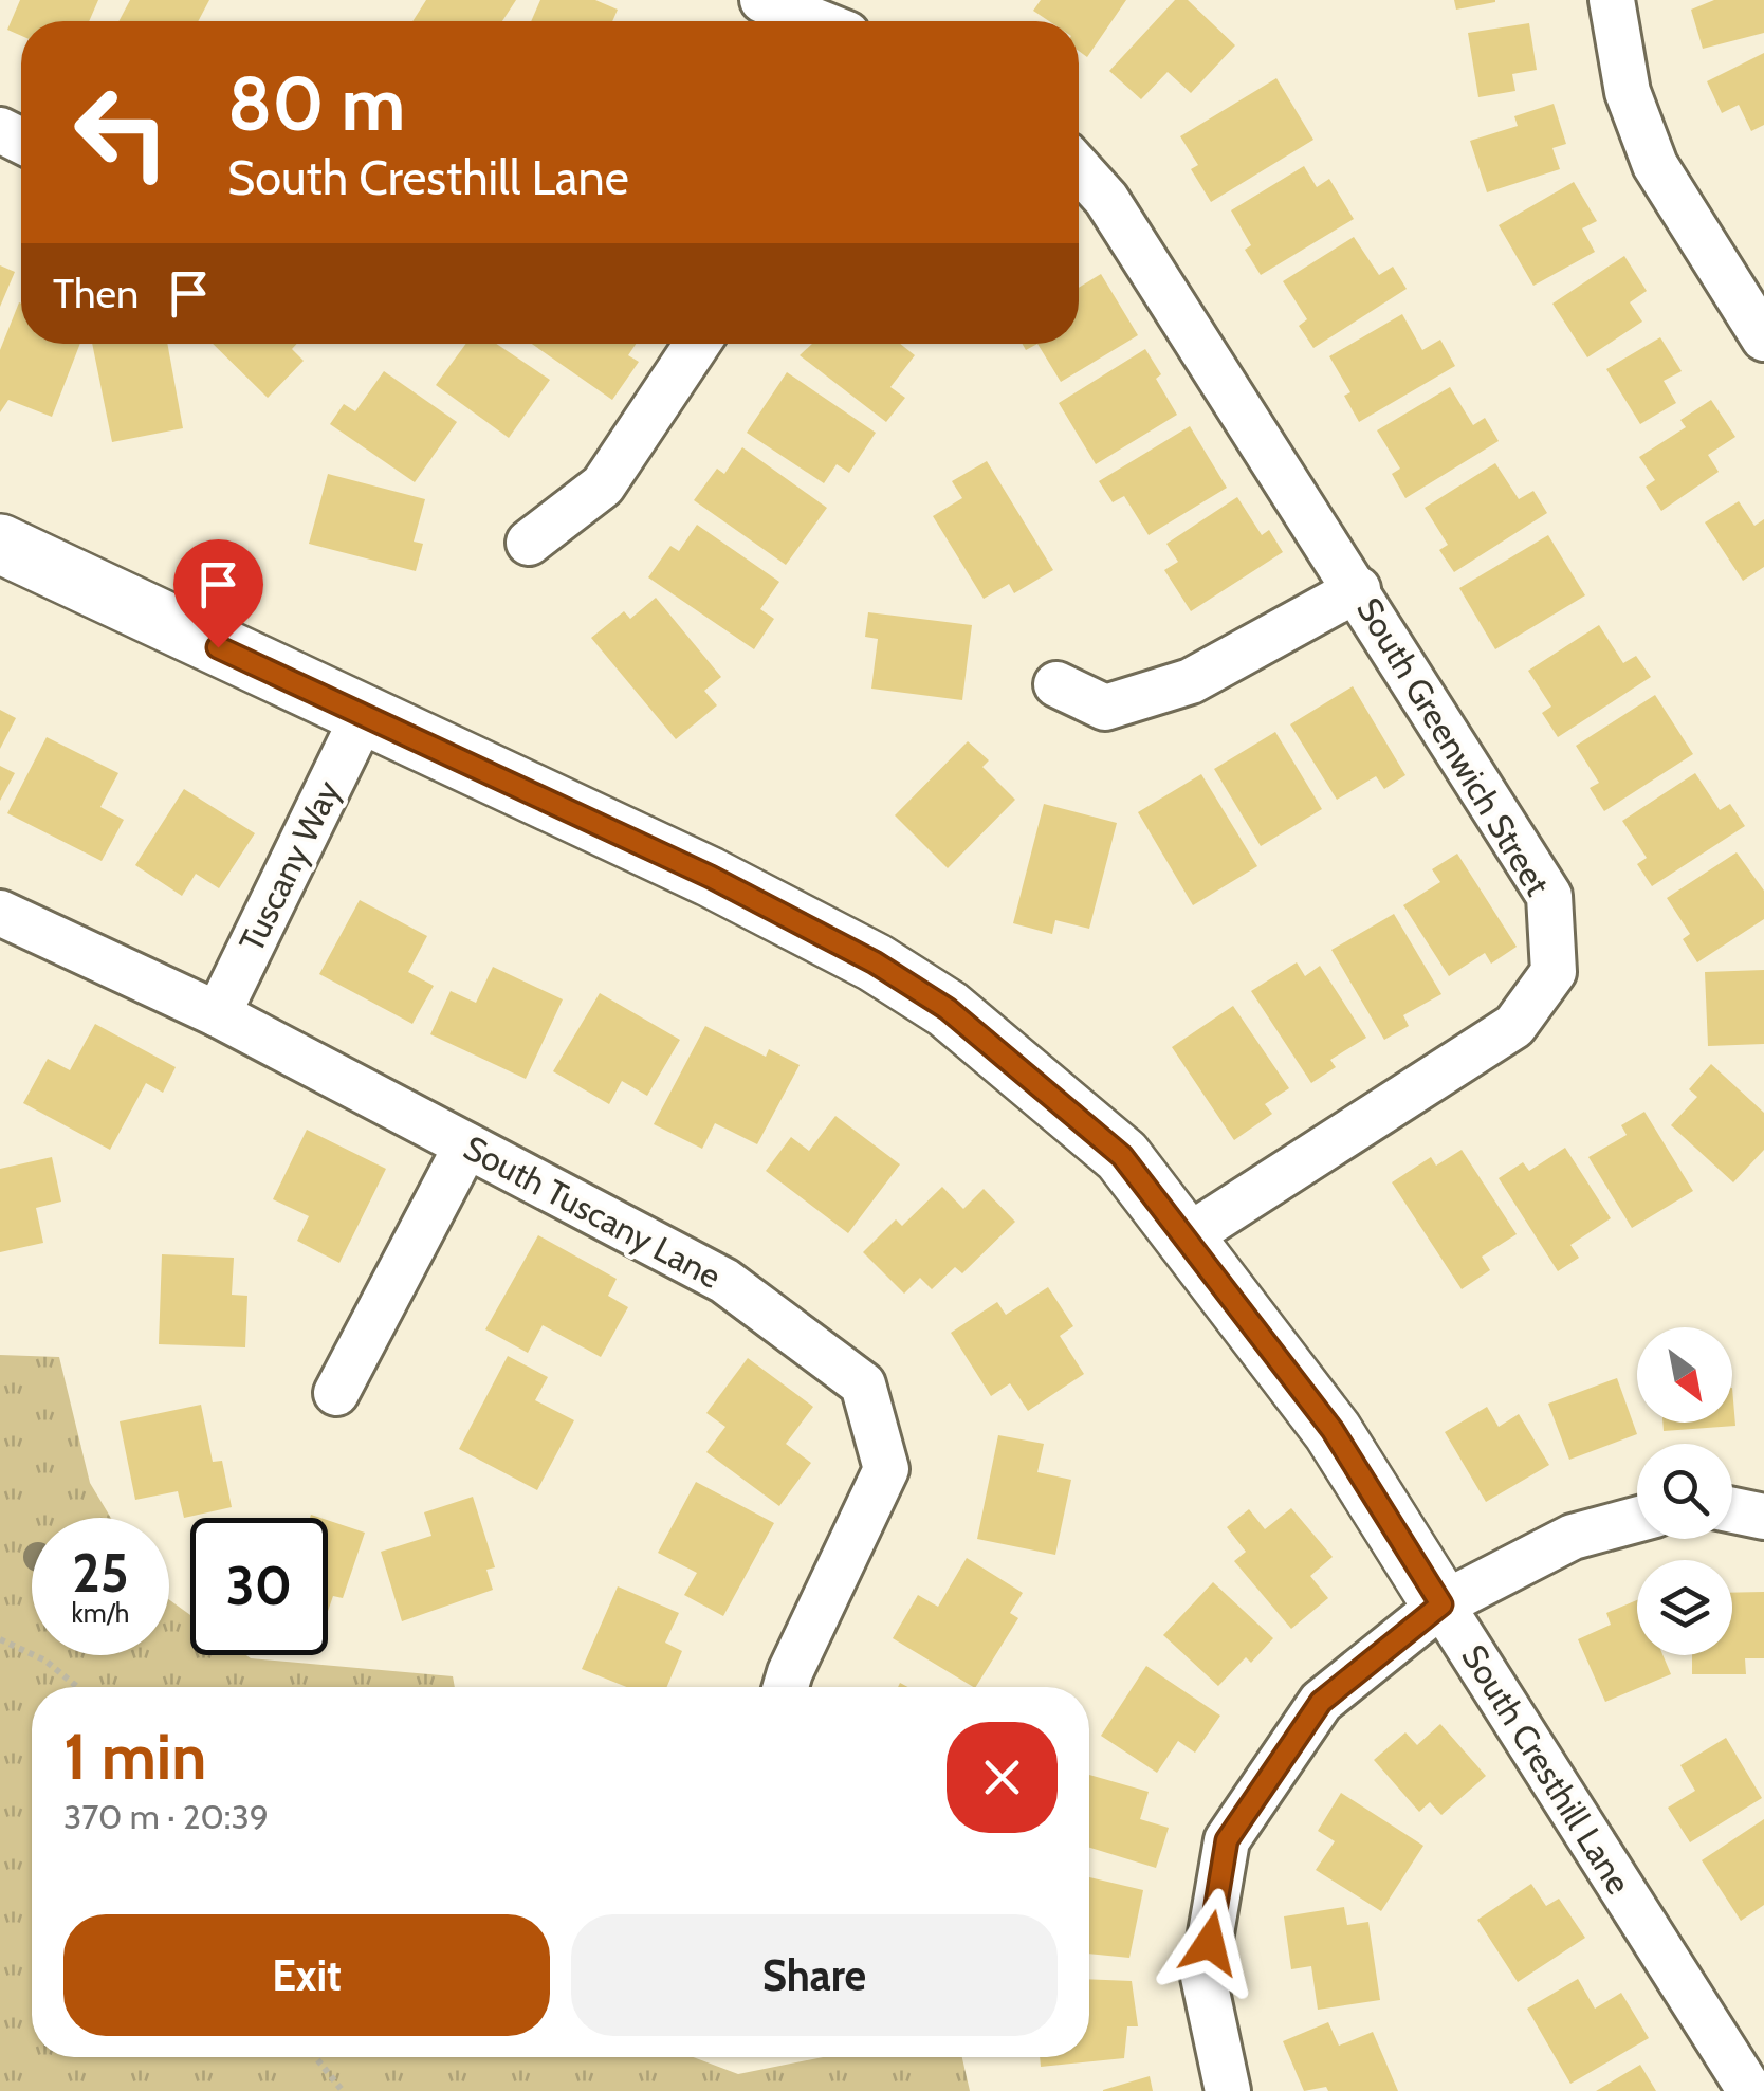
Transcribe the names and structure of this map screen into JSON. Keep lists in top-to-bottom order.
{
  "streets": {
    "street": [
      "South Greenwich Street",
      "Tuscany Way",
      "South Tuscany Lane",
      "South Cresthill Lane"
    ]
  },
  "crossings": [
    ["South Greenwich Street", "South Cresthill Lane"],
    ["Tuscany Way", "South Tuscany Lane"],
    ["Tuscany Way", "South Cresthill Lane"]
  ],
  "north": "bottom right",
  "page": {
    "turn": ["80 m", "South Cresthill Lane"],
    "then": "Then",
    "speed": "25 km/h",
    "limit": "30",
    "heading": ["1 min", "370 m · 20:39"],
    "buttons": ["Exit", "Share"]
  }
}
